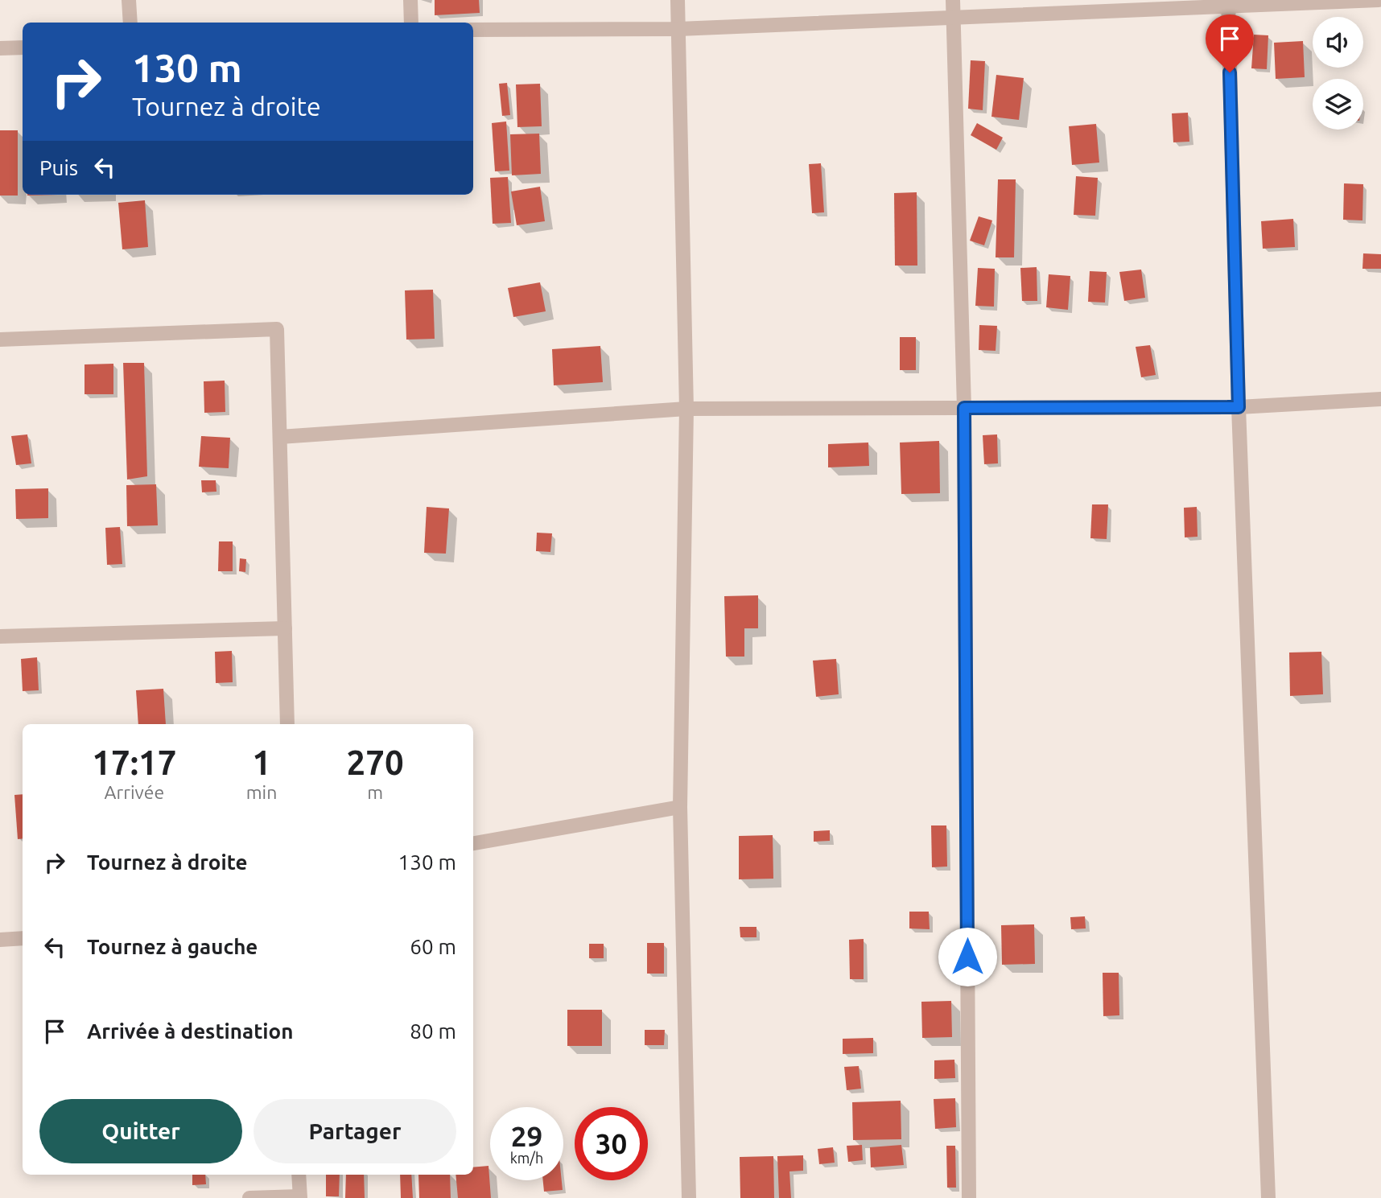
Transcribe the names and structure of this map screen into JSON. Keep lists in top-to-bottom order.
{
  "page": {
    "turn": ["130 m", "Tournez à droite"],
    "then": "Puis",
    "eta": [
      "17:17",
      "Arrivée",
      "1",
      "min",
      "270",
      "m"
    ],
    "list": [
      {
        "name": "Tournez à droite",
        "value": "130 m"
      },
      {
        "name": "Tournez à gauche",
        "value": "60 m"
      },
      {
        "name": "Arrivée à destination",
        "value": "80 m"
      }
    ],
    "buttons": ["Quitter", "Partager"],
    "speed": "29 km/h",
    "limit": "30"
  }
}
